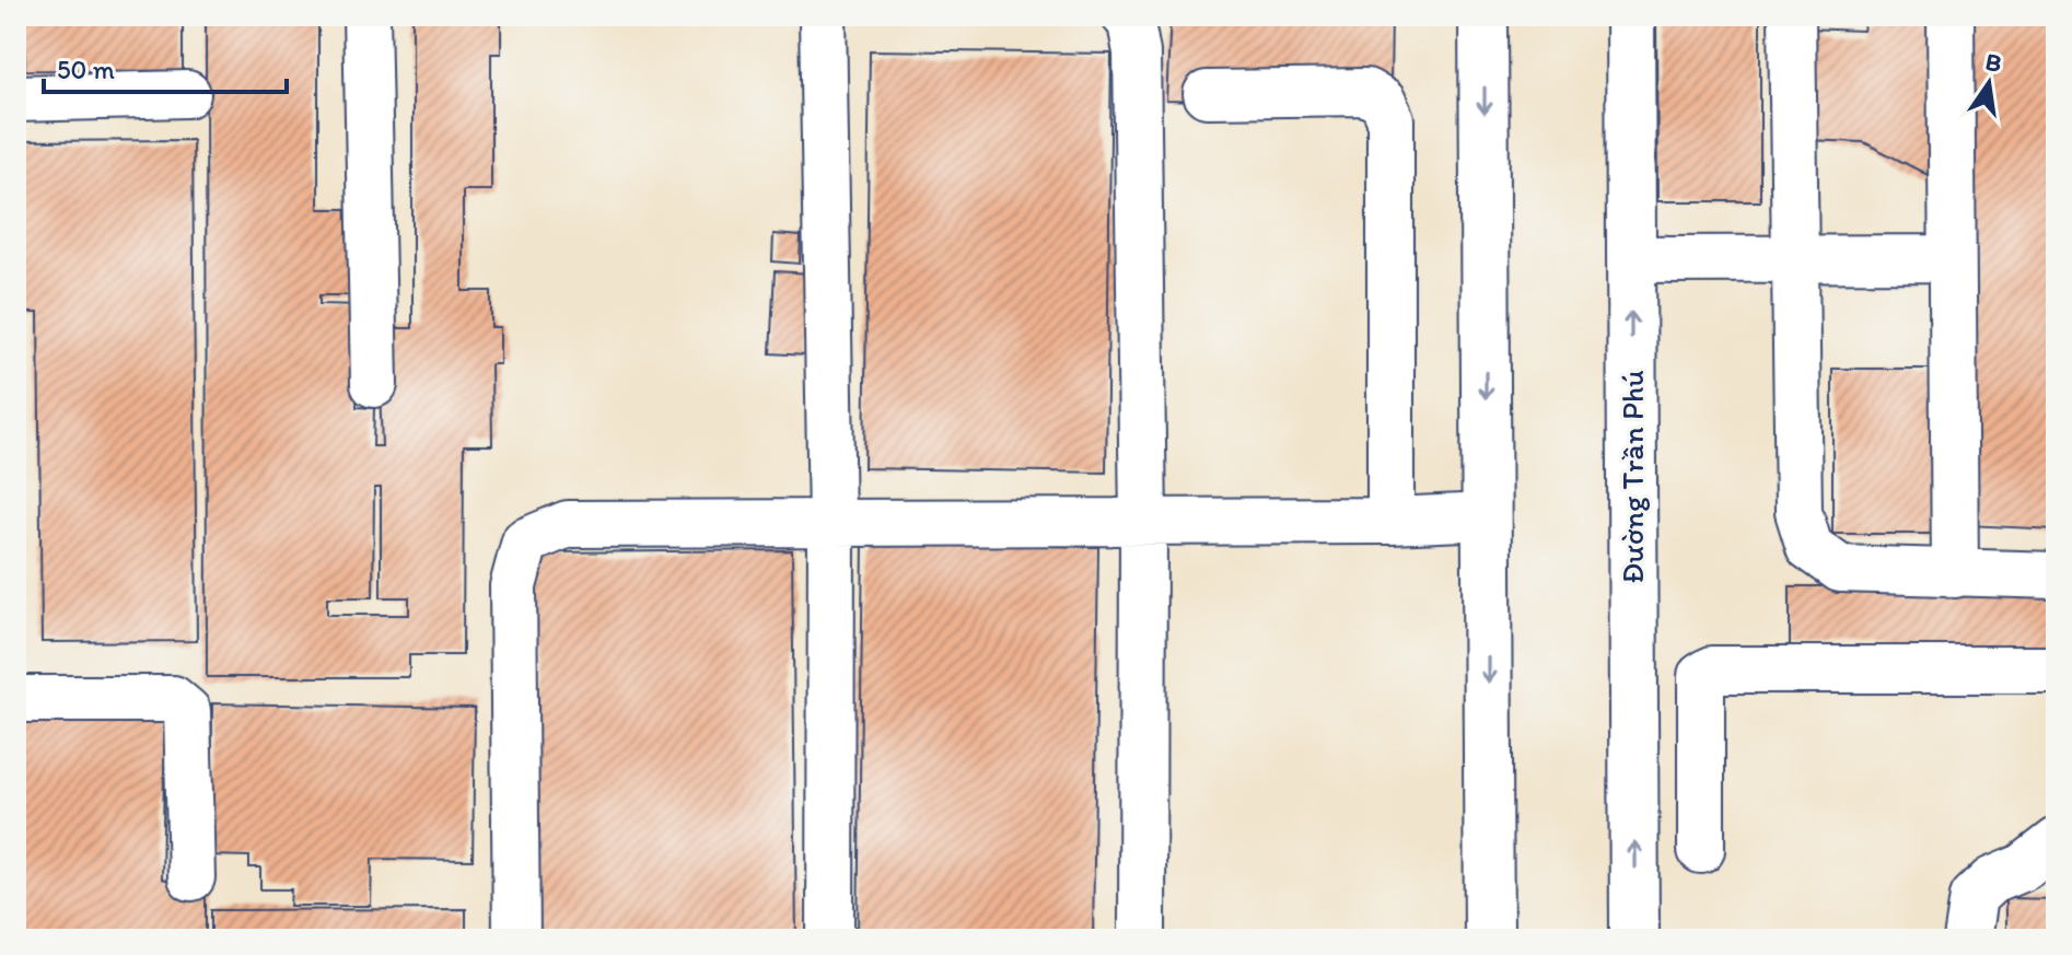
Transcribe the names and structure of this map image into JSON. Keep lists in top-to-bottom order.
{
  "streets": {
    "main road": ["Đường Trần Phú"]
  },
  "scale_bar": "50 m",
  "north": "top"
}
